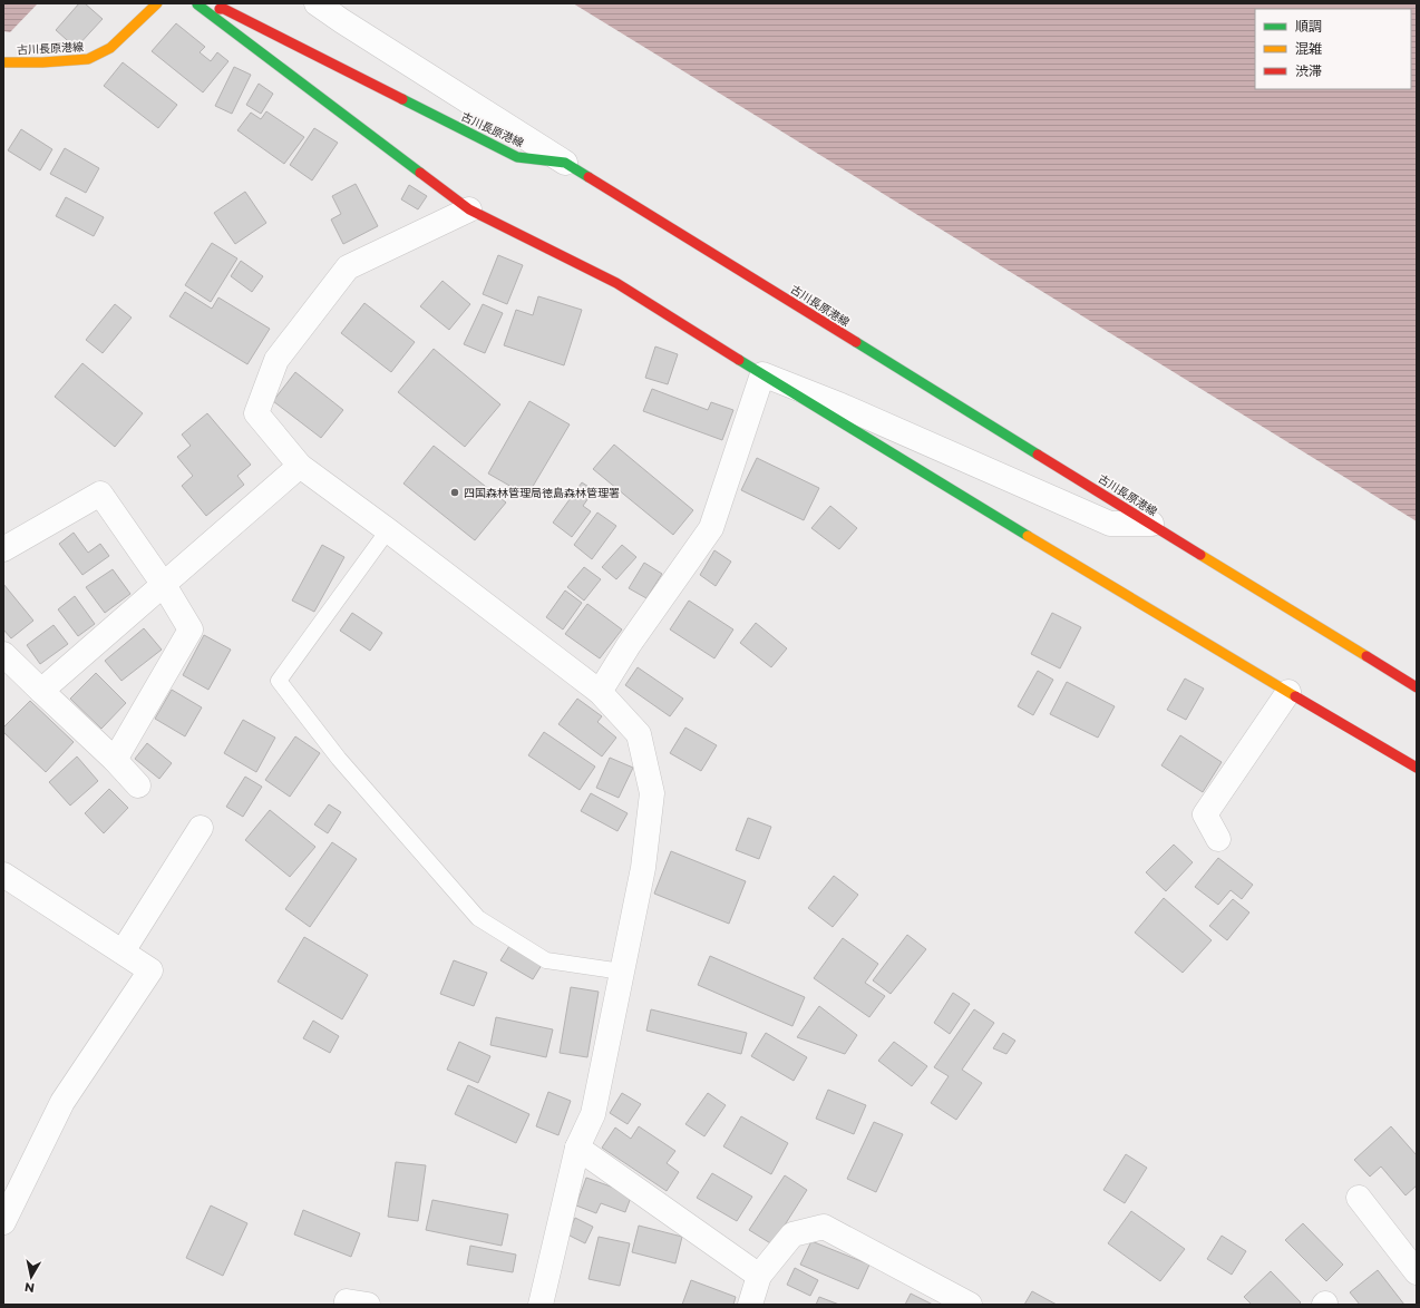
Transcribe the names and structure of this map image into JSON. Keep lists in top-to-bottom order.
{
  "streets": {
    "main road": ["古川長原港線"]
  },
  "places": ["四国森林管理局徳島森林管理署"],
  "legend": ["順調", "混雑", "渋滞"],
  "north": "bottom"
}
